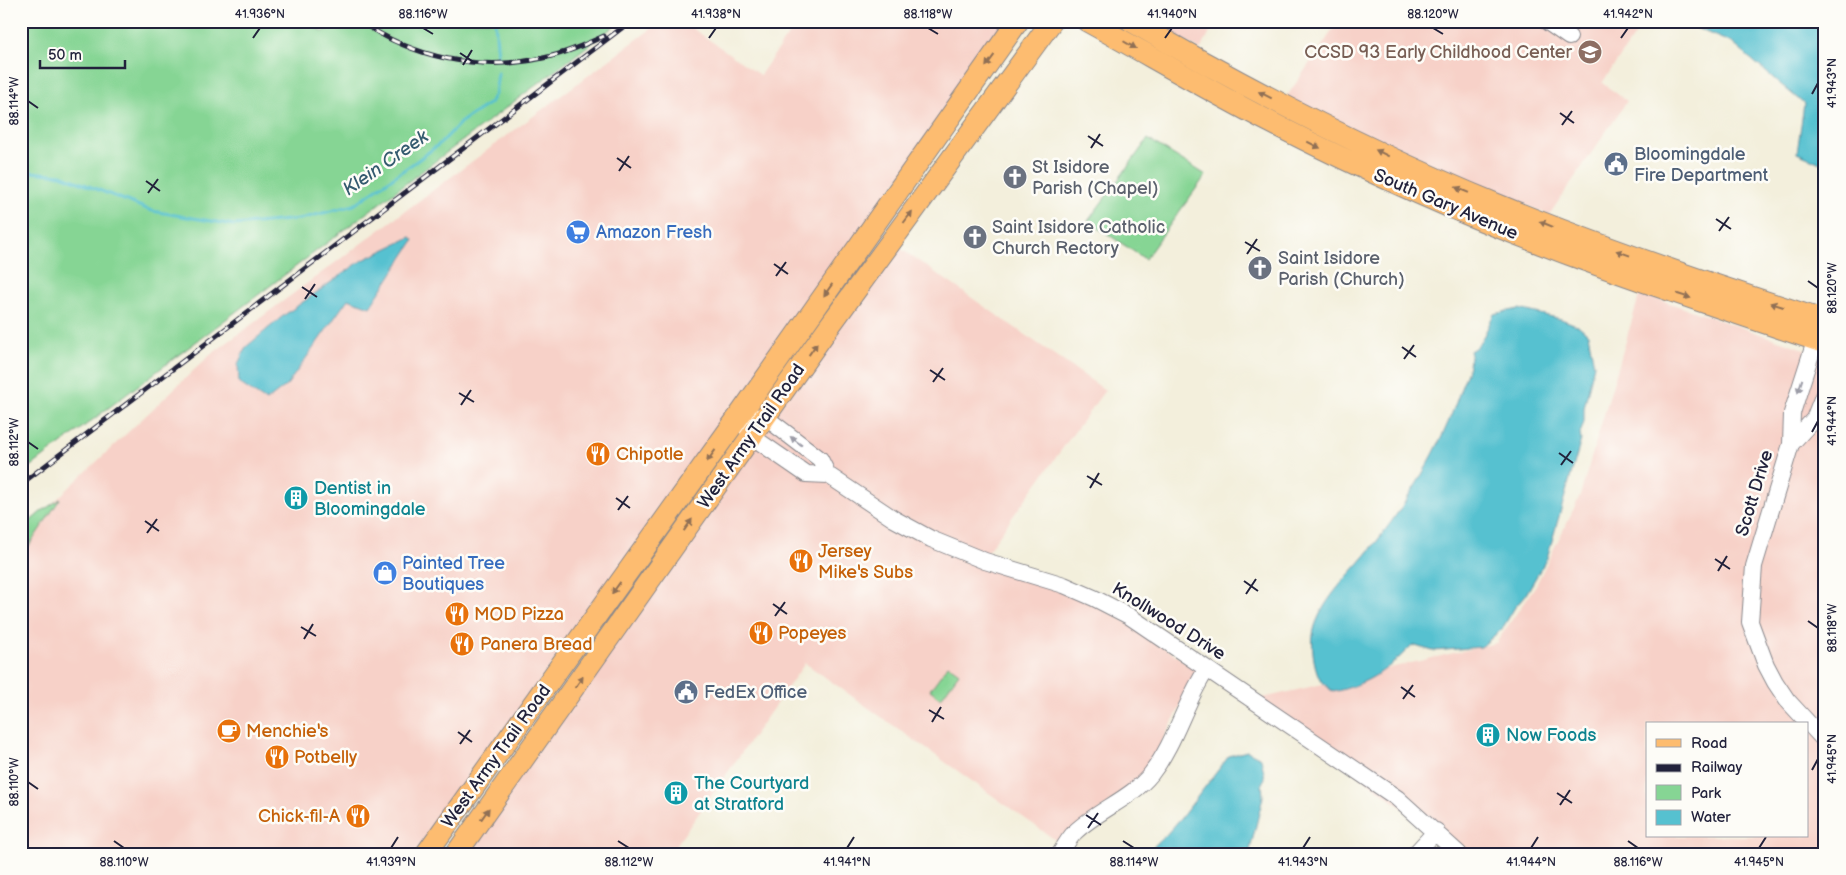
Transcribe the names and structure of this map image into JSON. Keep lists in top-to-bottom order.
{
  "streets": {
    "main road": ["South Gary Avenue", "West Army Trail Road"],
    "street": ["Scott Drive", "Knollwood Drive"]
  },
  "crossings": [
    ["South Gary Avenue", "Scott Drive"],
    ["West Army Trail Road", "Knollwood Drive"]
  ],
  "water": ["Klein Creek"],
  "places": {
    "school or university": ["CCSD 93 Early Childhood Center"],
    "public building": ["Bloomingdale Fire Department", "FedEx Office"],
    "church": ["St Isidore Parish (Chapel)", "Saint Isidore Catholic Church Rectory", "Saint Isidore Parish (Church)"],
    "supermarket": ["Amazon Fresh"],
    "restaurant": [
      "Chipotle",
      "Jersey Mike's Subs",
      "MOD Pizza",
      "Popeyes",
      "Panera Bread",
      "Potbelly",
      "Chick-fil-A"
    ],
    "building": ["Dentist in Bloomingdale", "Now Foods", "The Courtyard at Stratford"],
    "shop": ["Painted Tree Boutiques"],
    "cafe": ["Menchie's"]
  },
  "legend": [
    "Road",
    "Railway",
    "Park",
    "Water"
  ],
  "scale_bar": "50 m",
  "coordinates": [
    "41.936°N",
    "88.116°W",
    "41.938°N",
    "88.118°W",
    "41.940°N",
    "88.120°W",
    "41.942°N",
    "41.943°N",
    "88.114°W",
    "41.944°N",
    "88.112°W",
    "41.945°N",
    "88.110°W",
    "41.939°N",
    "41.941°N"
  ]
}
